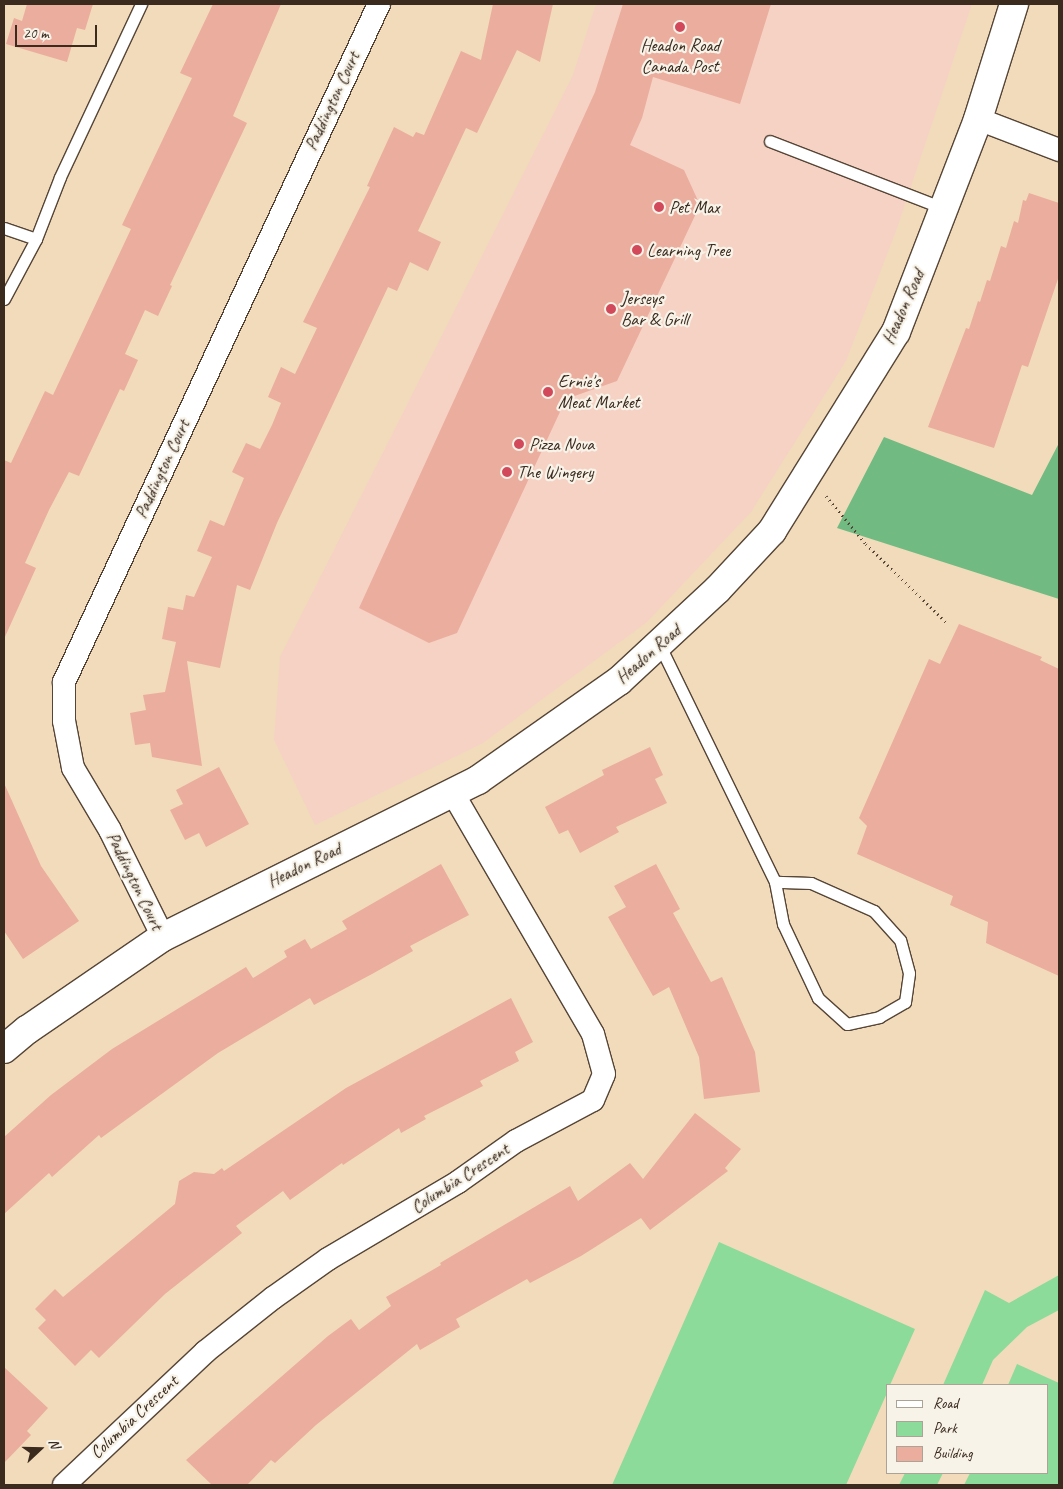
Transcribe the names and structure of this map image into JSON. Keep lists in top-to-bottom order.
{
  "streets": {
    "street": ["Paddington Court", "Headon Road", "Columbia Crescent"]
  },
  "crossings": [
    ["Paddington Court", "Headon Road"],
    ["Headon Road", "Columbia Crescent"]
  ],
  "places": [
    "Headon Road Canada Post",
    "Pet Max",
    "Learning Tree",
    "Jerseys Bar & Grill",
    "Ernie's Meat Market",
    "Pizza Nova",
    "The Wingery"
  ],
  "legend": ["Road", "Park", "Building"],
  "scale_bar": "20 m",
  "north": "right"
}
